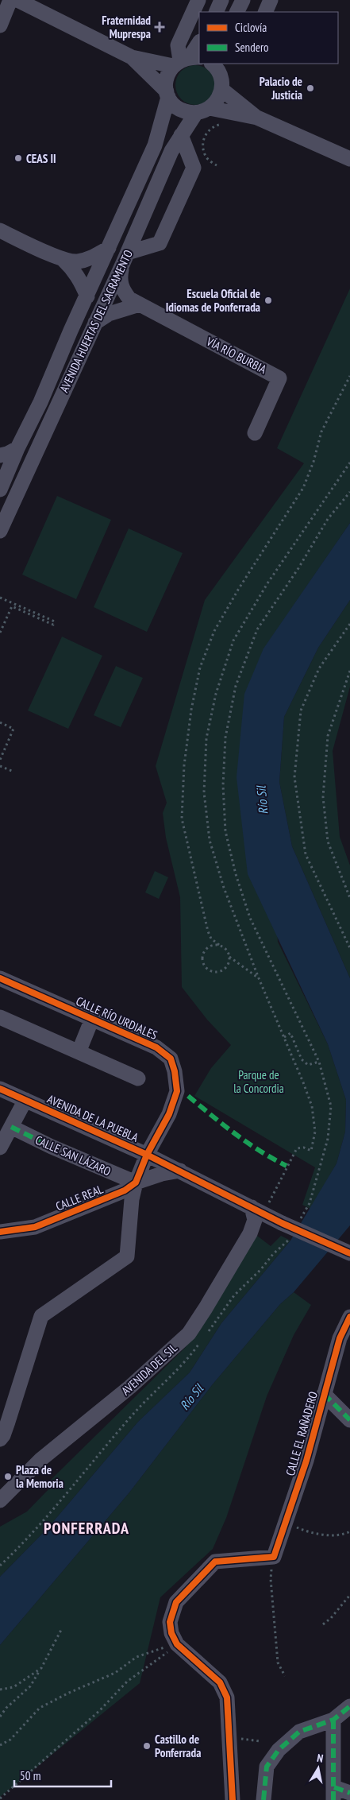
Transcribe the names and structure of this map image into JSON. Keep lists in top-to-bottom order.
{
  "streets": {
    "street": [
      "AVENIDA HUERTAS DEL SACRAMENTO",
      "VÍA RÍO BURBIA",
      "CALLE RÍO URDIALES",
      "AVENIDA DE LA PUEBLA",
      "CALLE SAN LÁZARO",
      "CALLE REAL",
      "AVENIDA DEL SIL",
      "CALLE EL RAÑADERO"
    ]
  },
  "crossings": [
    ["AVENIDA HUERTAS DEL SACRAMENTO", "VÍA RÍO BURBIA"],
    ["CALLE RÍO URDIALES", "AVENIDA DE LA PUEBLA"],
    ["AVENIDA DE LA PUEBLA", "CALLE REAL"],
    ["AVENIDA DE LA PUEBLA", "AVENIDA DEL SIL"],
    ["CALLE SAN LÁZARO", "CALLE REAL"]
  ],
  "districts": ["PONFERRADA"],
  "water": ["Río Sil"],
  "parks": ["Parque de la Concordia"],
  "places": {
    "health": ["Fraternidad Muprespa"],
    "other": [
      "Palacio de Justicia",
      "CEAS II",
      "Escuela Oficial de Idiomas de Ponferrada",
      "Plaza de la Memoria",
      "Castillo de Ponferrada"
    ]
  },
  "legend": ["Ciclovía", "Sendero"],
  "scale_bar": "50 m",
  "north": "top"
}
